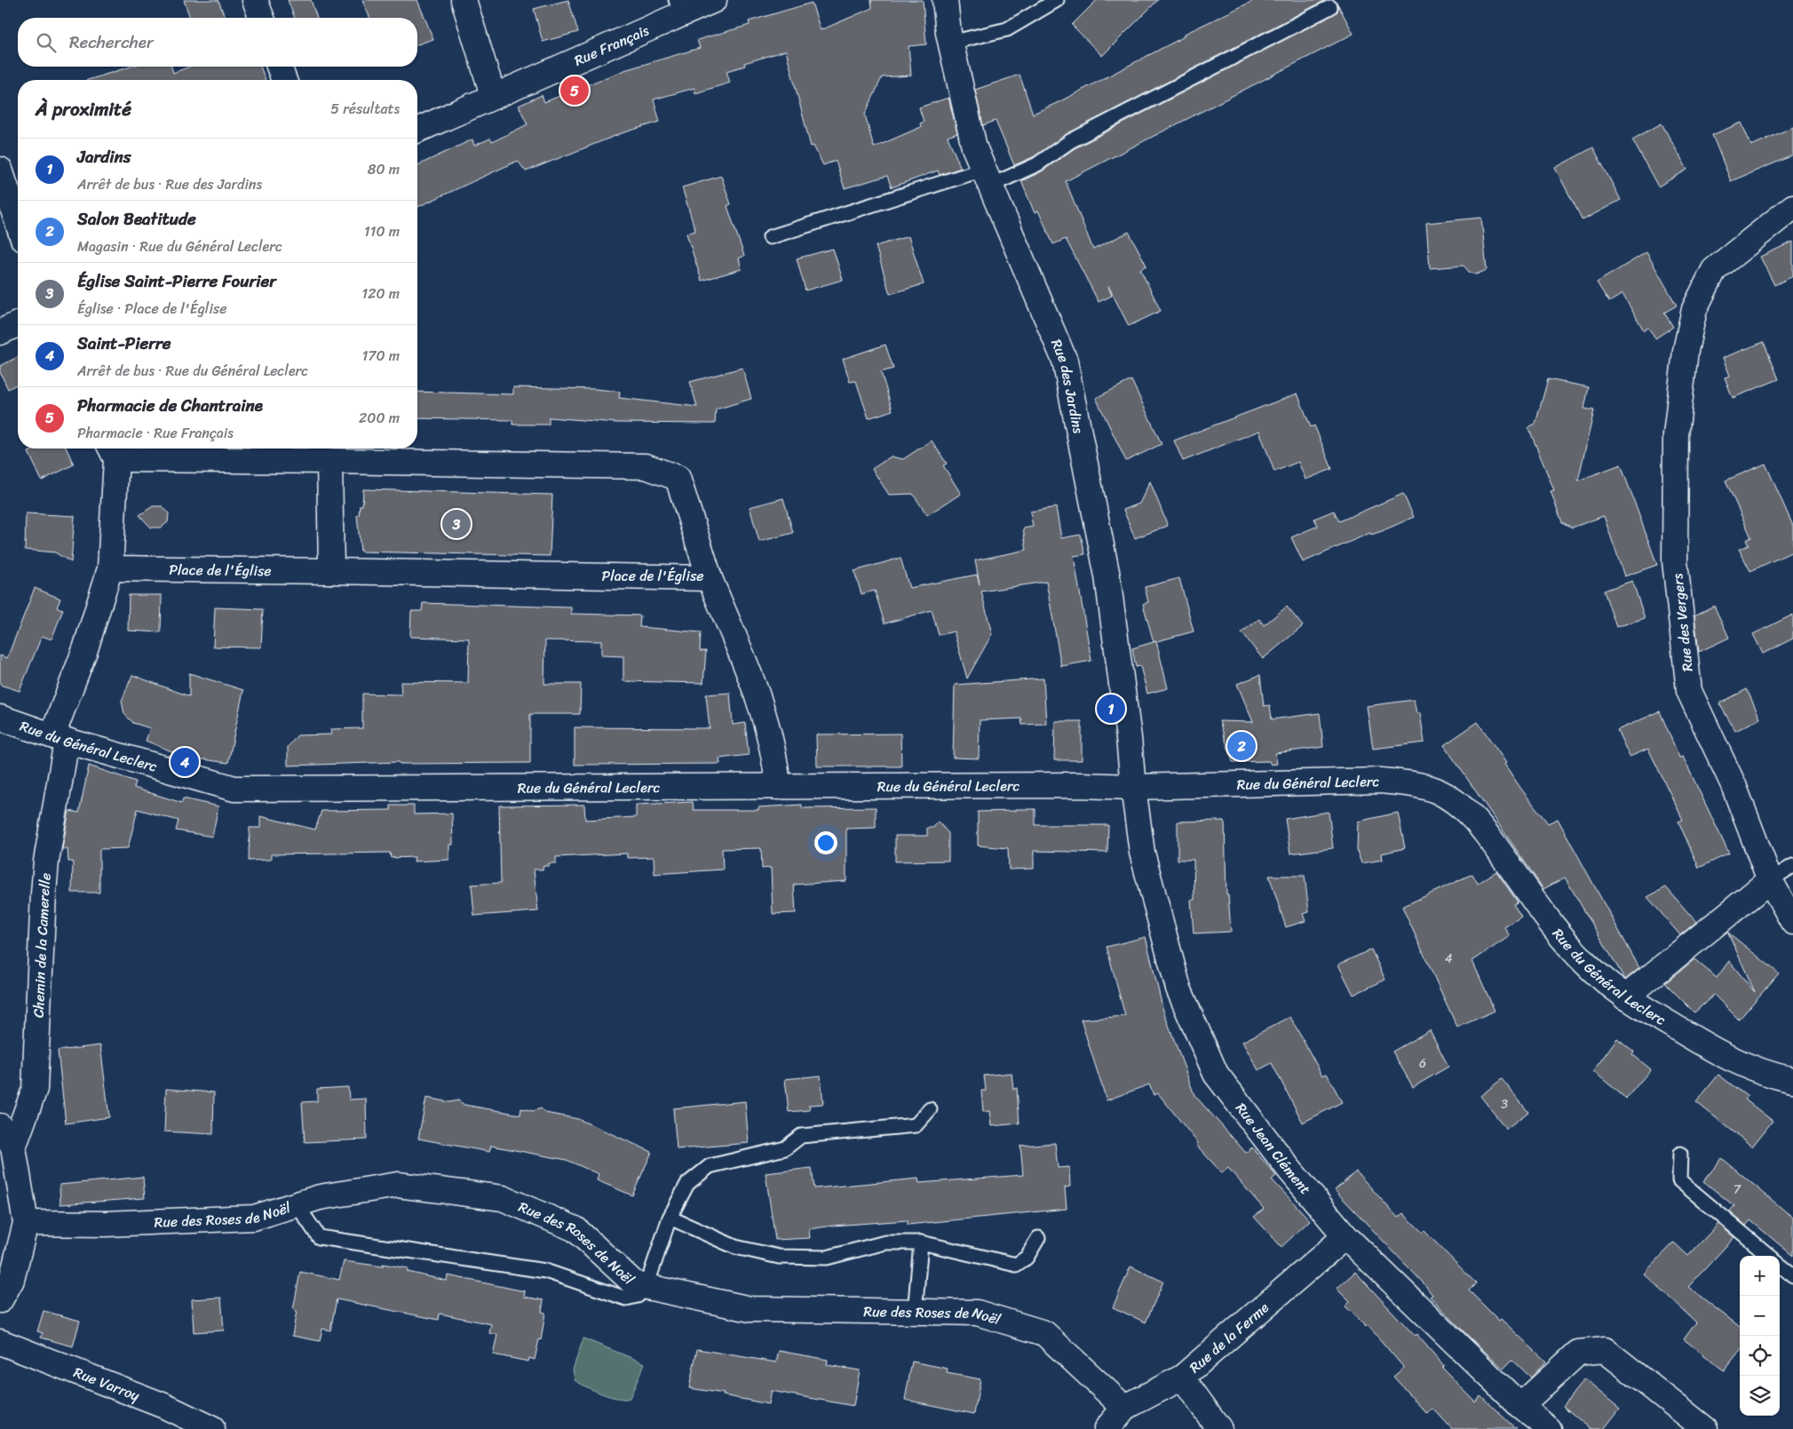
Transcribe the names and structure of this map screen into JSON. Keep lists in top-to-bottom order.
{
  "streets": {
    "street": [
      "Rue Français",
      "Rue des Jardins",
      "Place de l'Église",
      "Rue des Vergers",
      "Rue du Général Leclerc",
      "Chemin de la Camerelle",
      "Rue Jean Clément",
      "Rue des Roses de Noël",
      "Rue de la Ferme",
      "Rue Varroy"
    ]
  },
  "crossings": [
    ["Rue des Jardins", "Rue du Général Leclerc"],
    ["Rue des Jardins", "Rue Jean Clément"],
    ["Place de l'Église", "Rue du Général Leclerc"],
    ["Place de l'Église", "Chemin de la Camerelle"],
    ["Rue du Général Leclerc", "Chemin de la Camerelle"],
    ["Rue du Général Leclerc", "Rue Jean Clément"],
    ["Rue Jean Clément", "Rue de la Ferme"],
    ["Rue des Roses de Noël", "Rue de la Ferme"]
  ],
  "house_numbers": [
    "4",
    "6",
    "3",
    "7"
  ],
  "page": {
    "search": "Rechercher",
    "pins": [
      "5",
      "3",
      "1",
      "2",
      "4"
    ],
    "heading": ["À proximité", "5 résultats"],
    "list": [
      {
        "mark": "1",
        "name": "Jardins",
        "note": "Arrêt de bus · Rue des Jardins",
        "value": "80 m"
      },
      {
        "mark": "2",
        "name": "Salon Beatitude",
        "note": "Magasin · Rue du Général Leclerc",
        "value": "110 m"
      },
      {
        "mark": "3",
        "name": "Église Saint-Pierre Fourier",
        "note": "Église · Place de l'Église",
        "value": "120 m"
      },
      {
        "mark": "4",
        "name": "Saint-Pierre",
        "note": "Arrêt de bus · Rue du Général Leclerc",
        "value": "170 m"
      },
      {
        "mark": "5",
        "name": "Pharmacie de Chantraine",
        "note": "Pharmacie · Rue Français",
        "value": "200 m"
      }
    ],
    "map_buttons": ["+", "−"]
  }
}
